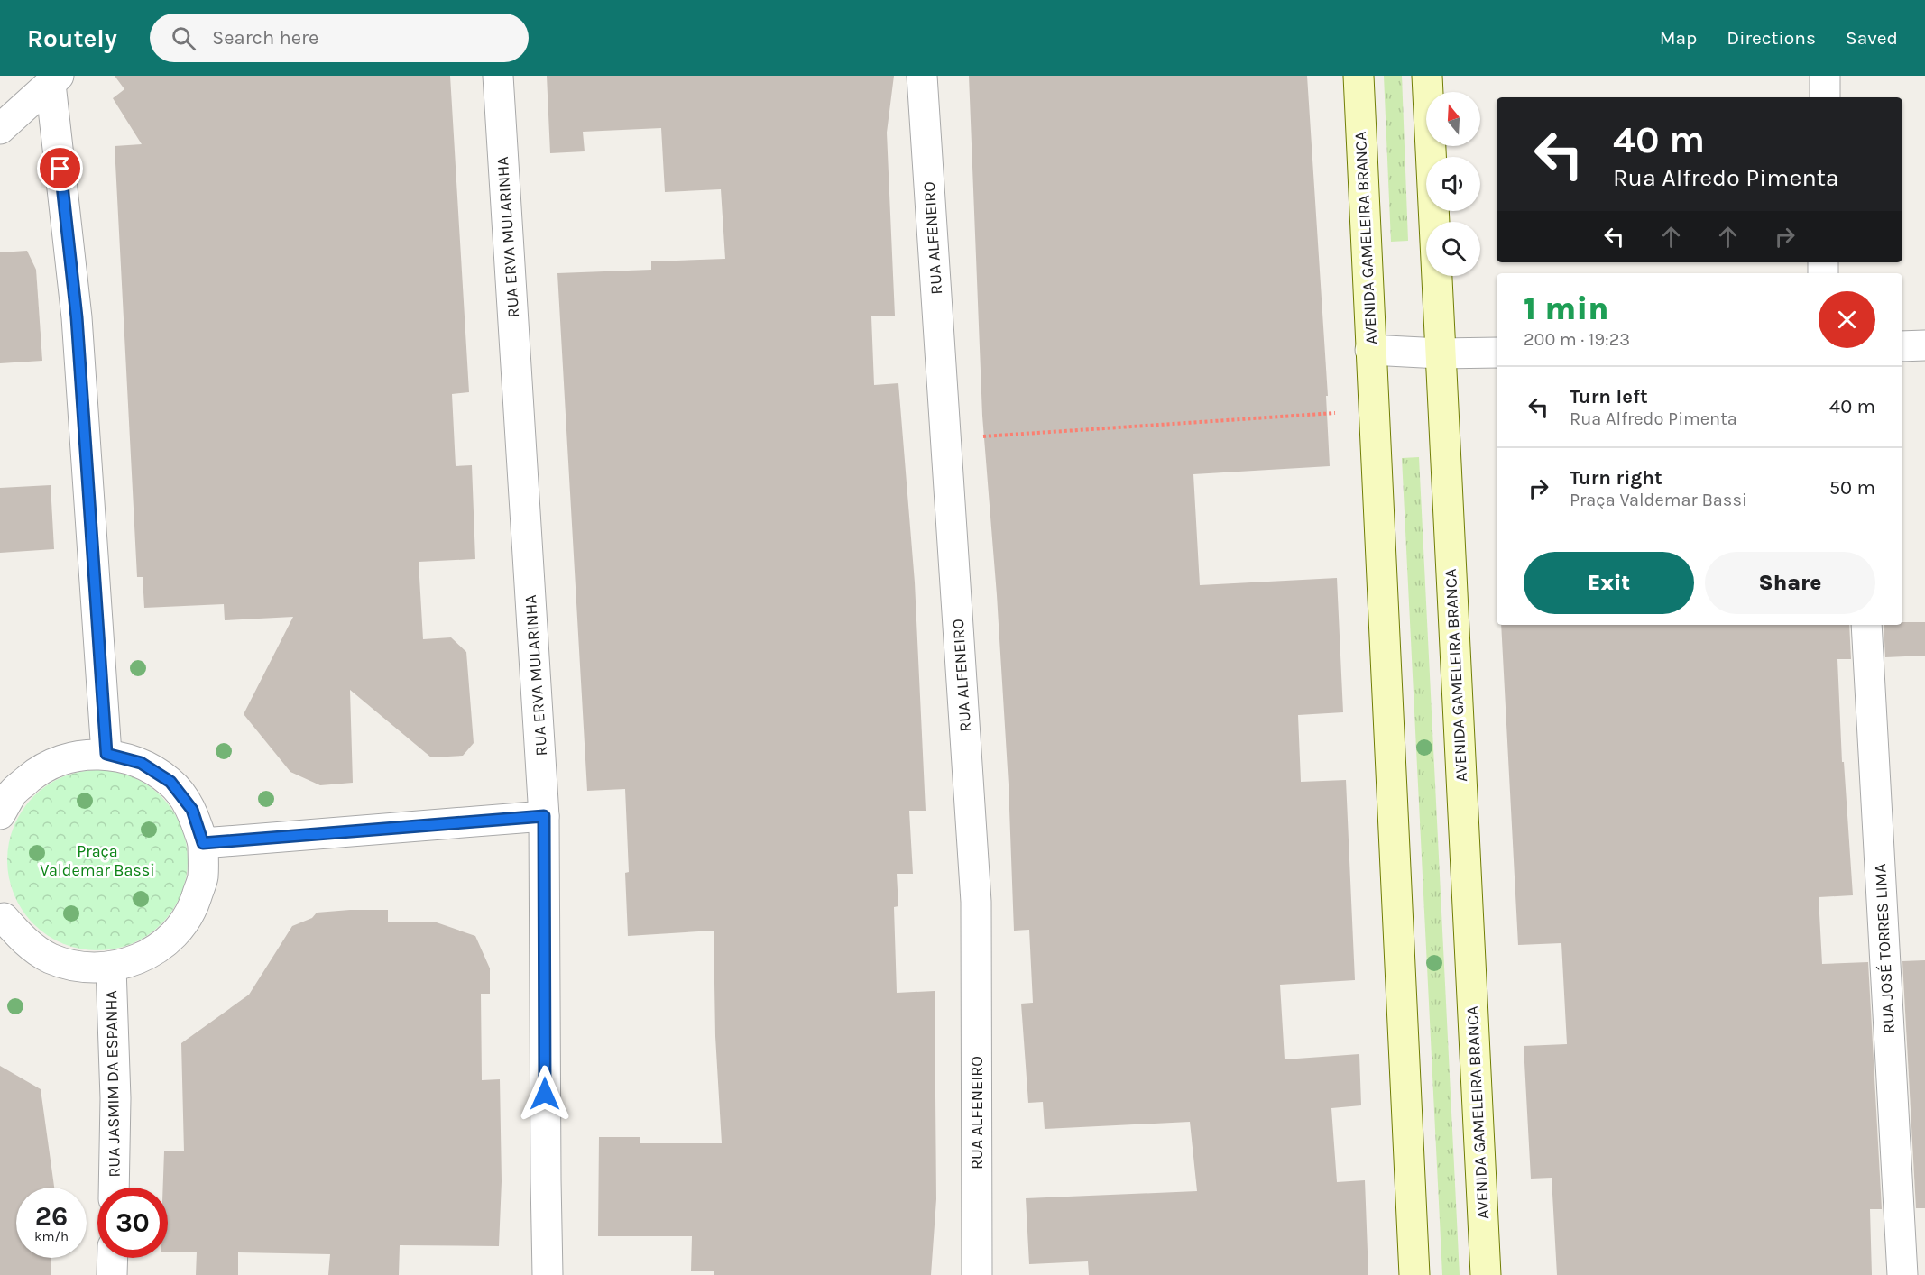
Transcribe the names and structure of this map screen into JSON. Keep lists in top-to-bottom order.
{
  "streets": {
    "main road": ["AVENIDA GAMELEIRA BRANCA"],
    "street": [
      "RUA ERVA MULARINHA",
      "RUA ALFENEIRO",
      "RUA JOSÉ TORRES LIMA",
      "RUA JASMIM DA ESPANHA"
    ]
  },
  "parks": ["Praça Valdemar Bassi"],
  "north": "top",
  "page": {
    "header": "Routely",
    "search": "Search here",
    "nav": ["Map", "Directions", "Saved"],
    "turn": ["40 m", "Rua Alfredo Pimenta"],
    "heading": ["1 min", "200 m · 19:23"],
    "list": [
      {
        "name": "Turn left",
        "note": "Rua Alfredo Pimenta",
        "value": "40 m"
      },
      {
        "name": "Turn right",
        "note": "Praça Valdemar Bassi",
        "value": "50 m"
      }
    ],
    "buttons": ["Exit", "Share"],
    "speed": "26 km/h",
    "limit": "30"
  }
}
